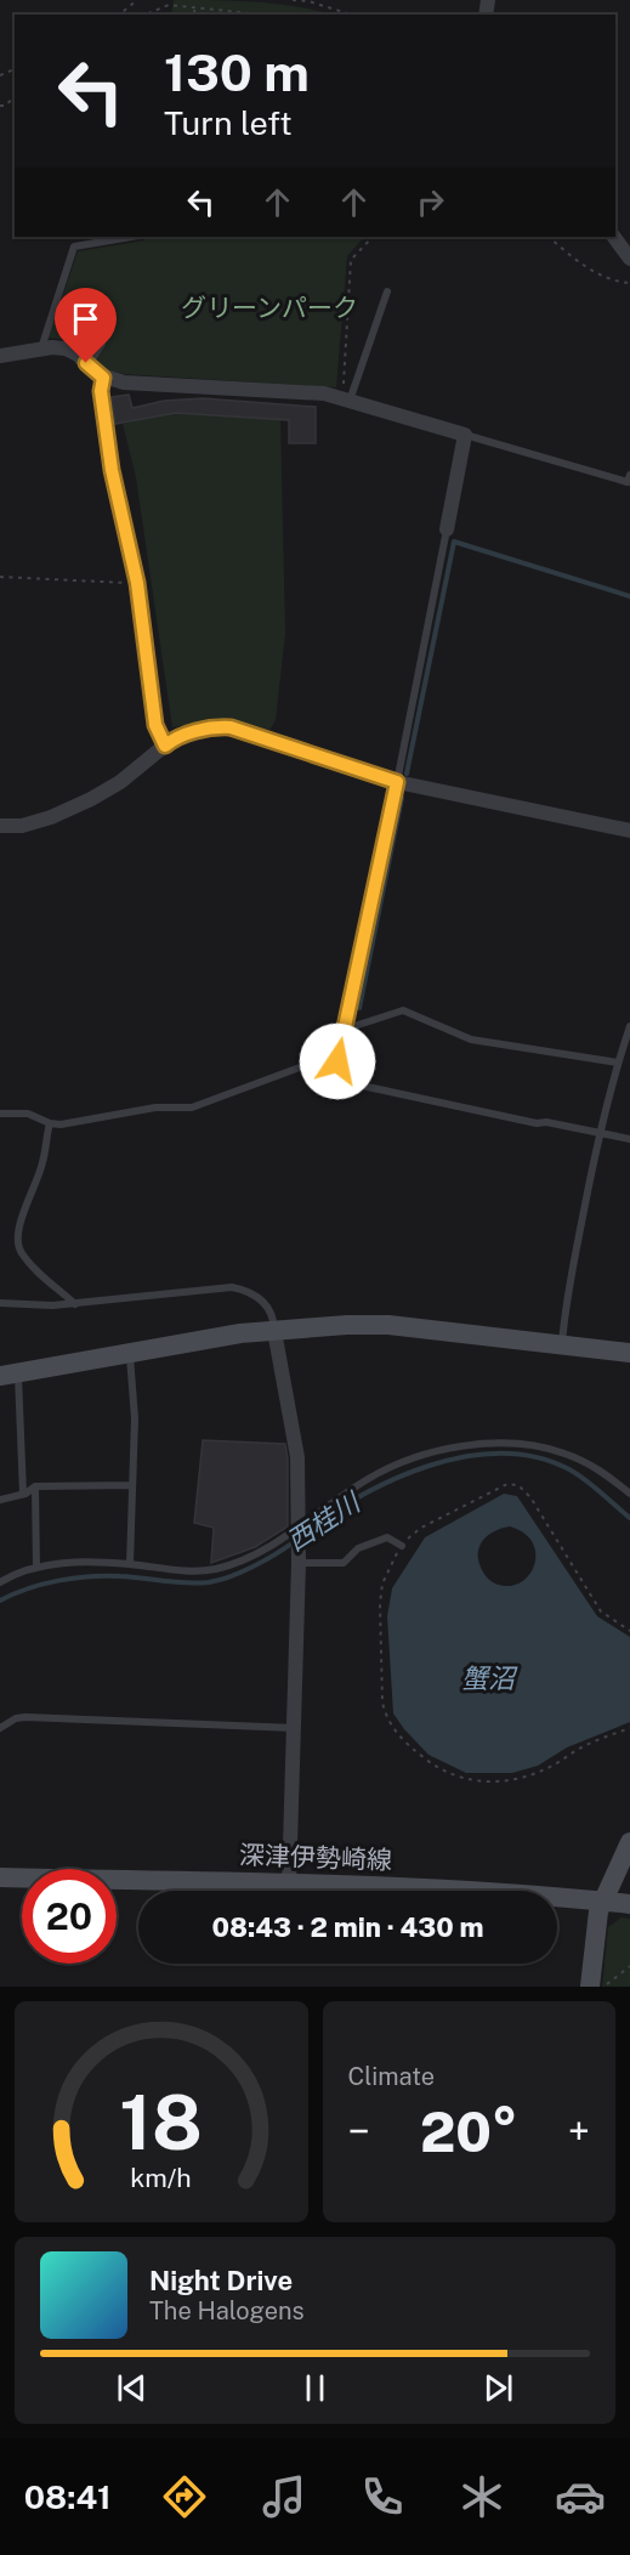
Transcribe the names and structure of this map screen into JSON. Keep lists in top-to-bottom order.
{
  "streets": {
    "street": ["深津伊勢崎線"]
  },
  "water": ["西桂川", "蟹沼"],
  "parks": ["グリーンパーク"],
  "page": {
    "turn": ["130 m", "Turn left"],
    "limit": "20",
    "trip": "08:43 · 2 min · 430 m",
    "tile": "Climate",
    "heat": ["−", "20°", "+"],
    "song": ["Night Drive", "The Halogens"],
    "tabs": "08:41",
    "gauge": ["18", "km/h"]
  }
}
